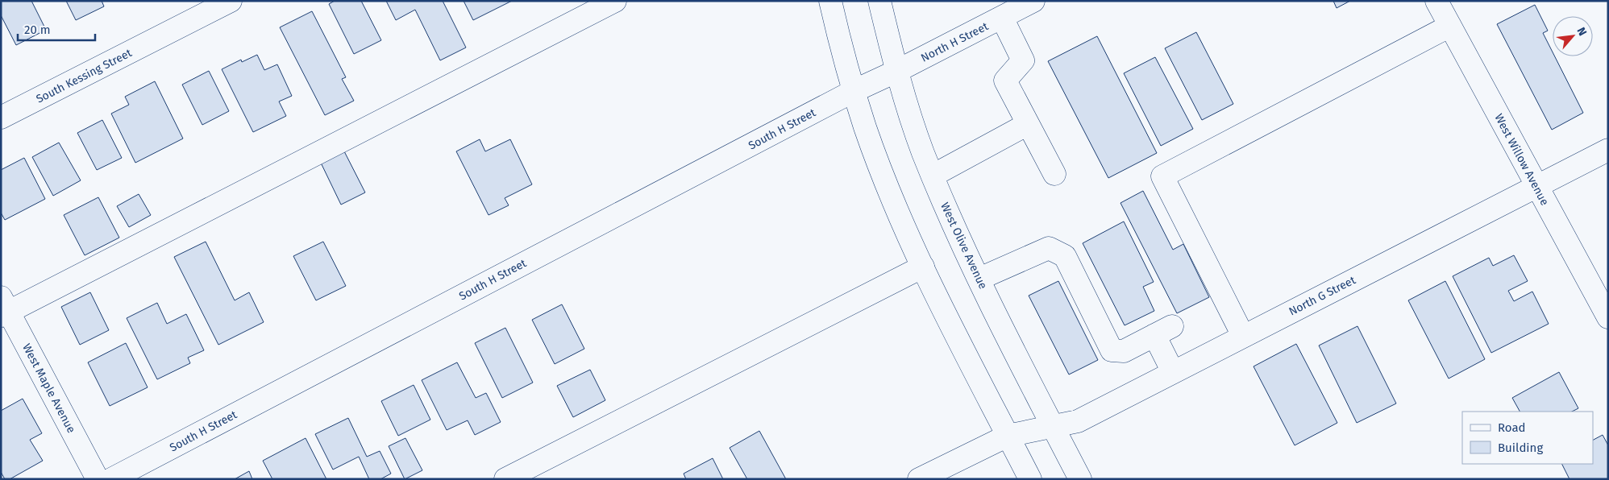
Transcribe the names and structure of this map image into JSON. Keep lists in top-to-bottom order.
{
  "streets": {
    "street": [
      "North H Street",
      "South Kessing Street",
      "South H Street",
      "West Willow Avenue",
      "West Olive Avenue",
      "North G Street",
      "West Maple Avenue"
    ]
  },
  "crossings": [
    ["North H Street", "South H Street"],
    ["North H Street", "West Olive Avenue"],
    ["West Willow Avenue", "North G Street"],
    ["West Olive Avenue", "North G Street"]
  ],
  "legend": ["Road", "Building"],
  "scale_bar": "20 m",
  "north": "top right"
}
